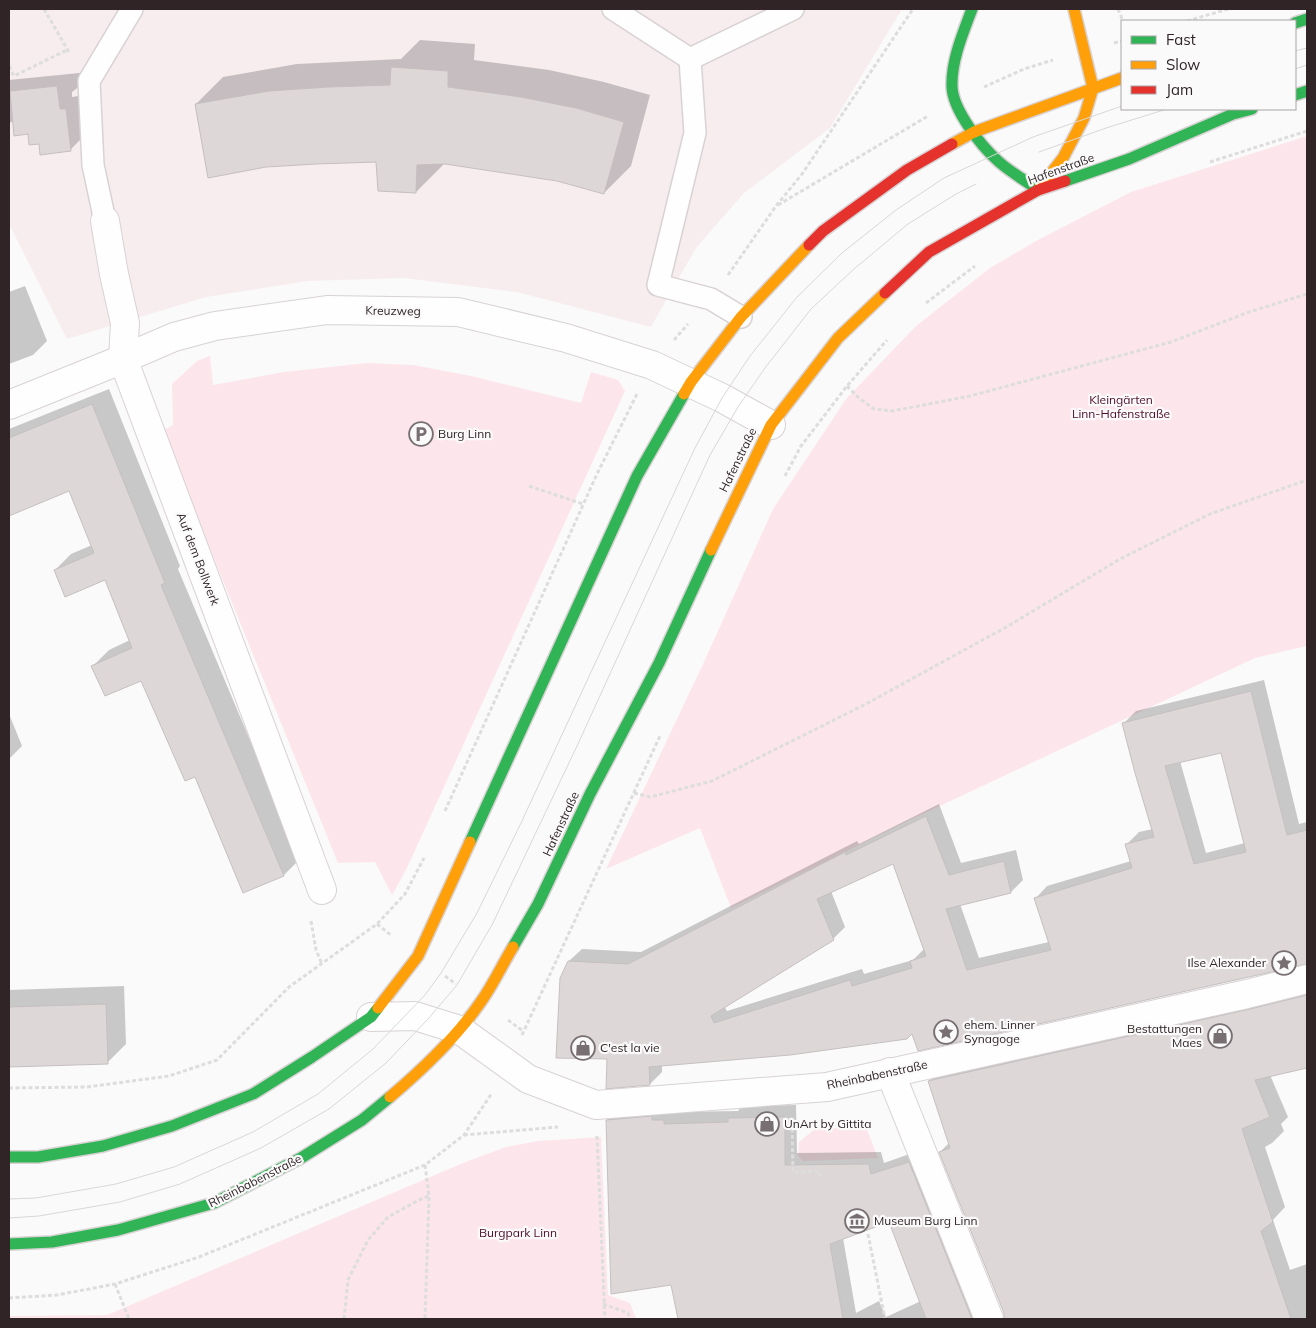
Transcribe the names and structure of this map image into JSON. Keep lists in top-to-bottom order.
{
  "streets": {
    "main road": ["Hafenstraße", "Rheinbabenstraße"],
    "street": ["Kreuzweg", "Auf dem Bollwerk"]
  },
  "crossings": [
    ["Hafenstraße", "Kreuzweg"],
    ["Hafenstraße", "Rheinbabenstraße"],
    ["Kreuzweg", "Auf dem Bollwerk"]
  ],
  "parks": ["Kleingärten Linn-Hafenstraße", "Burgpark Linn"],
  "places": {
    "parking": ["Burg Linn"],
    "place": ["Ilse Alexander", "ehem. Linner Synagoge"],
    "shop": ["Bestattungen Maes", "C'est la vie", "UnArt by Gittita"],
    "museum": ["Museum Burg Linn"]
  },
  "legend": ["Fast", "Slow", "Jam"]
}
